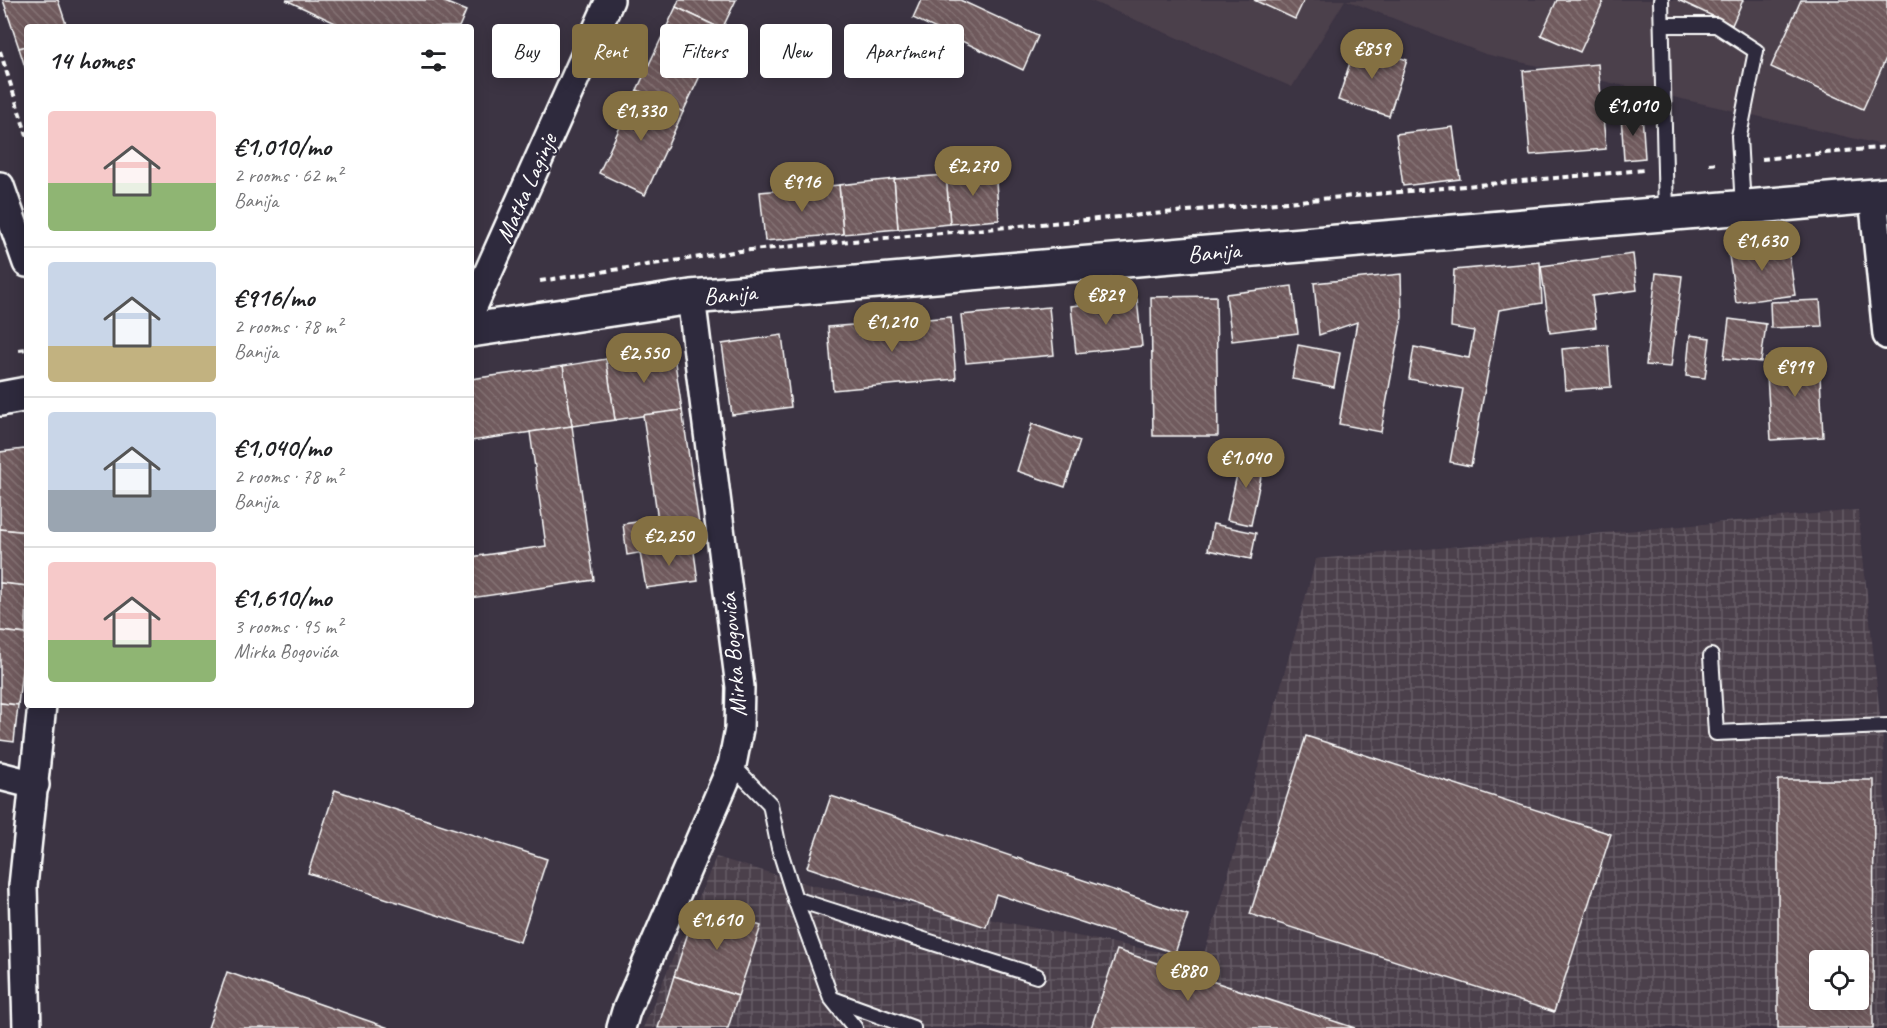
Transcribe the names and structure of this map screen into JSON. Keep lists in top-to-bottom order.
{
  "streets": {
    "main road": ["Banija"],
    "street": ["Matka Laginje", "Mirka Bogovića"]
  },
  "crossings": [
    ["Banija", "Mirka Bogovića"]
  ],
  "page": {
    "chip": [
      "Buy",
      "Rent",
      "Filters",
      "New",
      "Apartment"
    ],
    "heading": "14 homes",
    "price": [
      "€859",
      "€1,010",
      "€1,330",
      "€2,270",
      "€916",
      "€1,630",
      "€829",
      "€1,210",
      "€2,550",
      "€919",
      "€1,040",
      "€2,250",
      "€1,610",
      "€880"
    ],
    "list": [
      {
        "name": "€1,010/mo",
        "note": "2 rooms · 62 m² · Banija"
      },
      {
        "name": "€916/mo",
        "note": "2 rooms · 78 m² · Banija"
      },
      {
        "name": "€1,040/mo",
        "note": "2 rooms · 78 m² · Banija"
      },
      {
        "name": "€1,610/mo",
        "note": "3 rooms · 95 m² · Mirka Bogovića"
      }
    ]
  }
}
